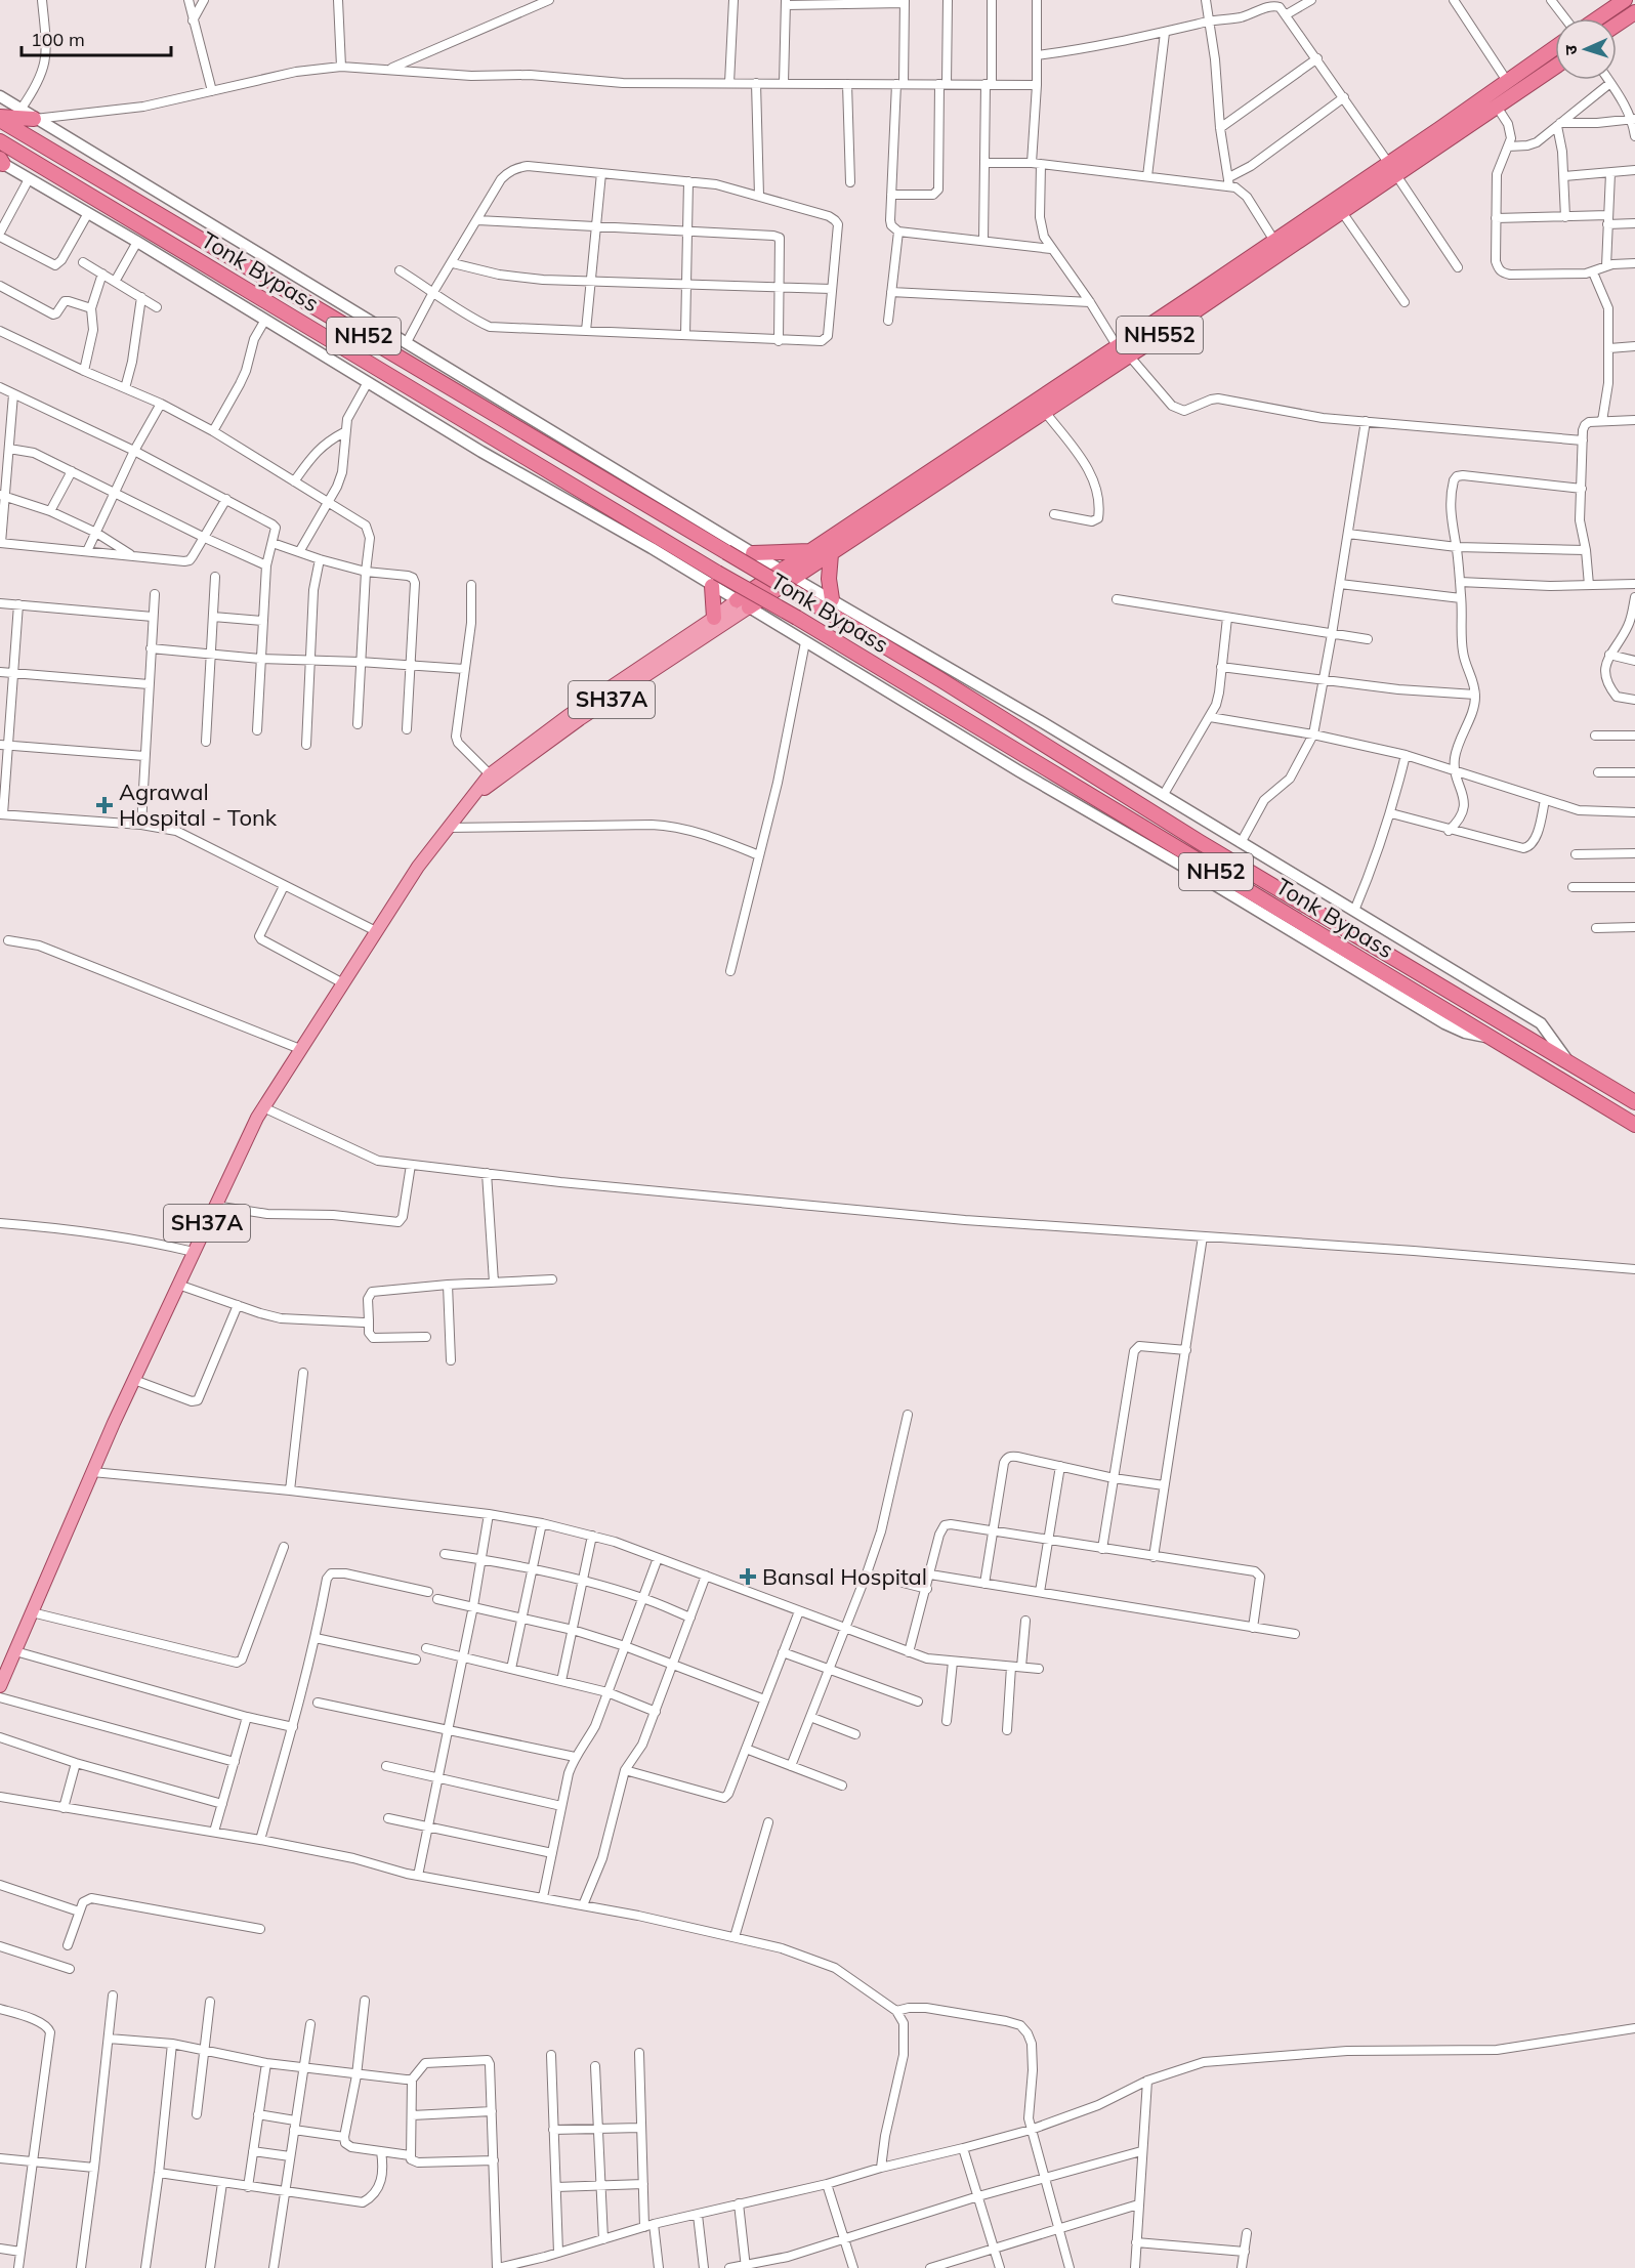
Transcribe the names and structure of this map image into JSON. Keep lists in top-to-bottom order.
{
  "streets": {
    "highway": ["Tonk Bypass", "NH552", "NH52"],
    "main road": ["SH37A"]
  },
  "crossings": [
    ["NH552", "SH37A"]
  ],
  "places": {
    "health": ["Agrawal Hospital - Tonk", "Bansal Hospital"]
  },
  "scale_bar": "100 m",
  "north": "left"
}
